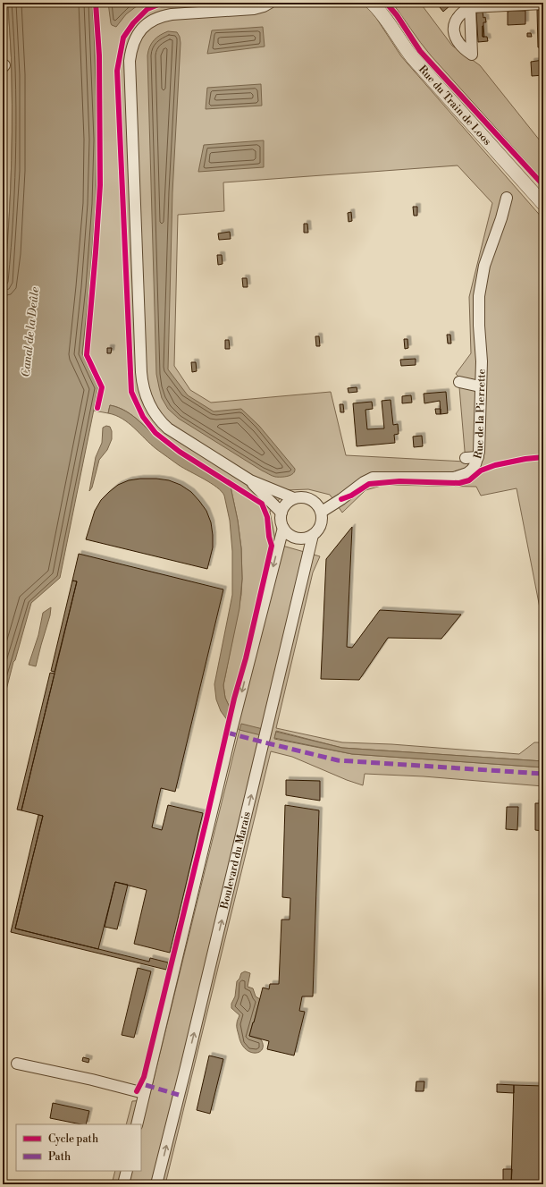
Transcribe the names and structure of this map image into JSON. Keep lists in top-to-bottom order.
{
  "streets": {
    "street": ["Rue du Train de Loos", "Rue de la Pierrette", "Boulevard du Marais"]
  },
  "crossings": [
    ["Rue de la Pierrette", "Boulevard du Marais"]
  ],
  "water": ["Canal de la Deûle"],
  "legend": ["Cycle path", "Path"]
}
